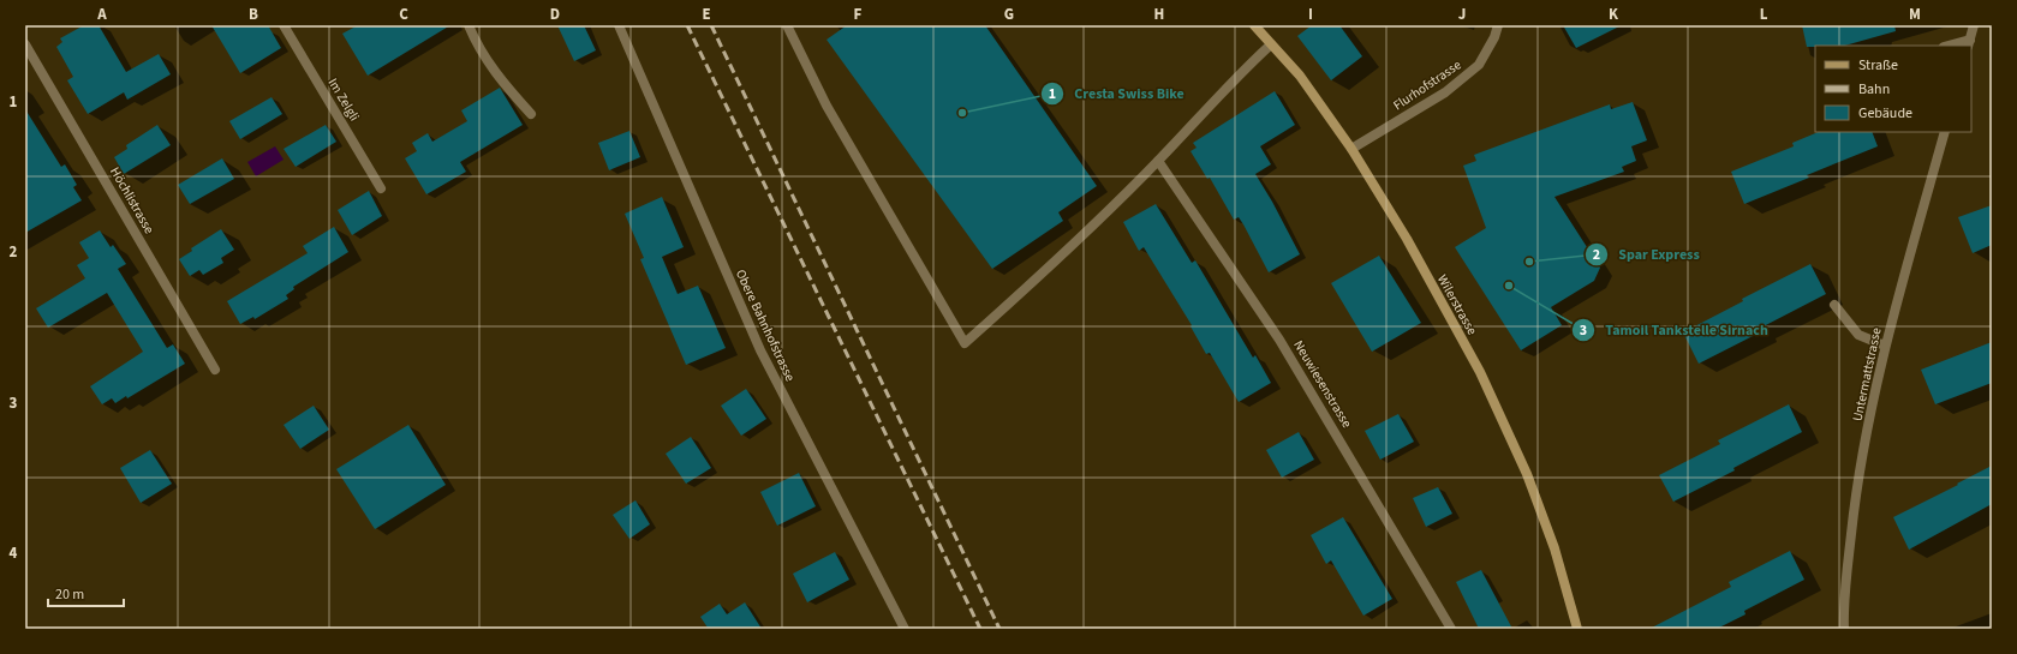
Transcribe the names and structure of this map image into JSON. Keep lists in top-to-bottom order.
{
  "streets": {
    "main road": ["Wilerstrasse"],
    "street": [
      "Flurhofstrasse",
      "Im Zelgli",
      "Höchlistrasse",
      "Obere Bahnhofstrasse",
      "Untermattstrasse",
      "Neuwiesenstrasse"
    ]
  },
  "crossings": [
    ["Flurhofstrasse", "Wilerstrasse"]
  ],
  "places": ["Cresta Swiss Bike", "Spar Express", "Tamoil Tankstelle Sirnach"],
  "legend": ["Straße", "Bahn", "Gebäude"],
  "scale_bar": "20 m",
  "grid": {
    "columns": [
      "A",
      "B",
      "C",
      "D",
      "E",
      "F",
      "G",
      "H",
      "I",
      "J",
      "K",
      "L",
      "M"
    ],
    "rows": [
      "1",
      "2",
      "3",
      "4"
    ]
  }
}
